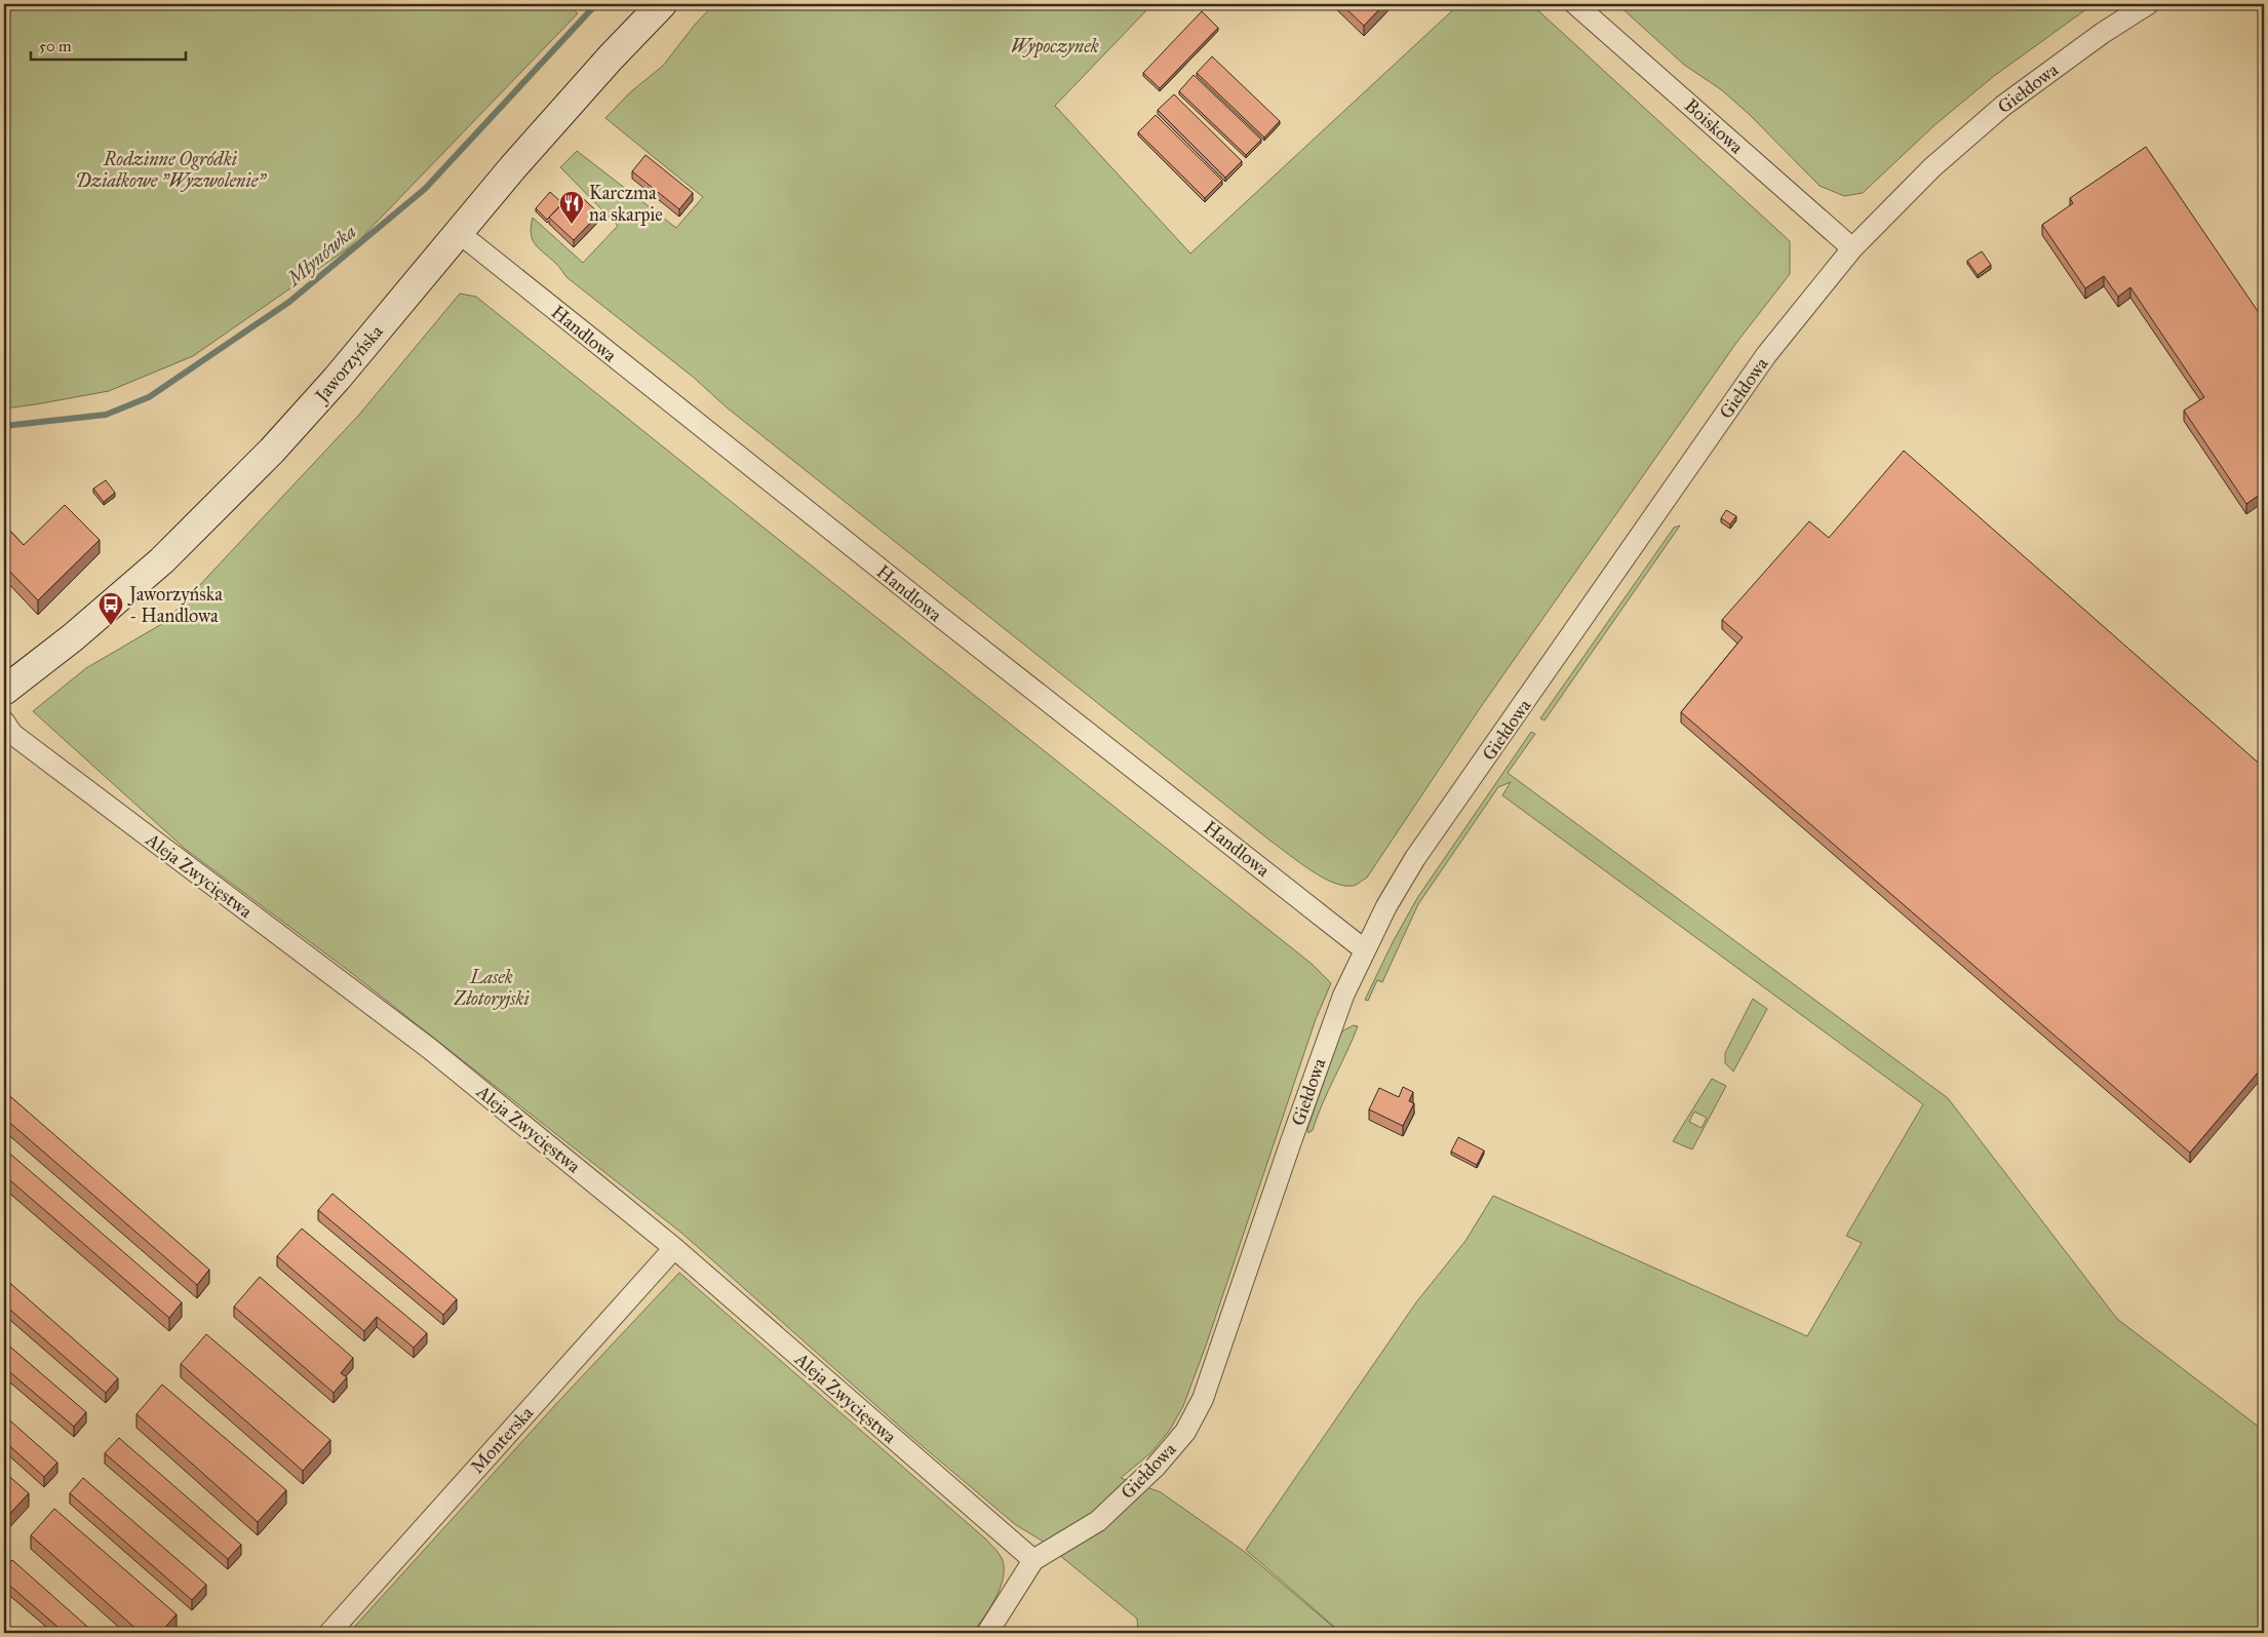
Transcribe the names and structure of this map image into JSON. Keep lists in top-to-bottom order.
{
  "streets": {
    "street": [
      "Giełdowa",
      "Boiskowa",
      "Handlowa",
      "Jaworzyńska",
      "Aleja Zwycięstwa",
      "Monterska"
    ]
  },
  "crossings": [
    ["Giełdowa", "Boiskowa"],
    ["Giełdowa", "Handlowa"],
    ["Giełdowa", "Aleja Zwycięstwa"],
    ["Handlowa", "Jaworzyńska"],
    ["Aleja Zwycięstwa", "Monterska"]
  ],
  "water": ["Młynówka"],
  "parks": ["Wypoczynek", "Rodzinne Ogródki Działkowe \"Wyzwolenie\"", "Lasek Złotoryjski"],
  "places": {
    "restaurant": ["Karczma na skarpie"],
    "bus stop": ["Jaworzyńska - Handlowa"]
  },
  "scale_bar": "50 m"
}
